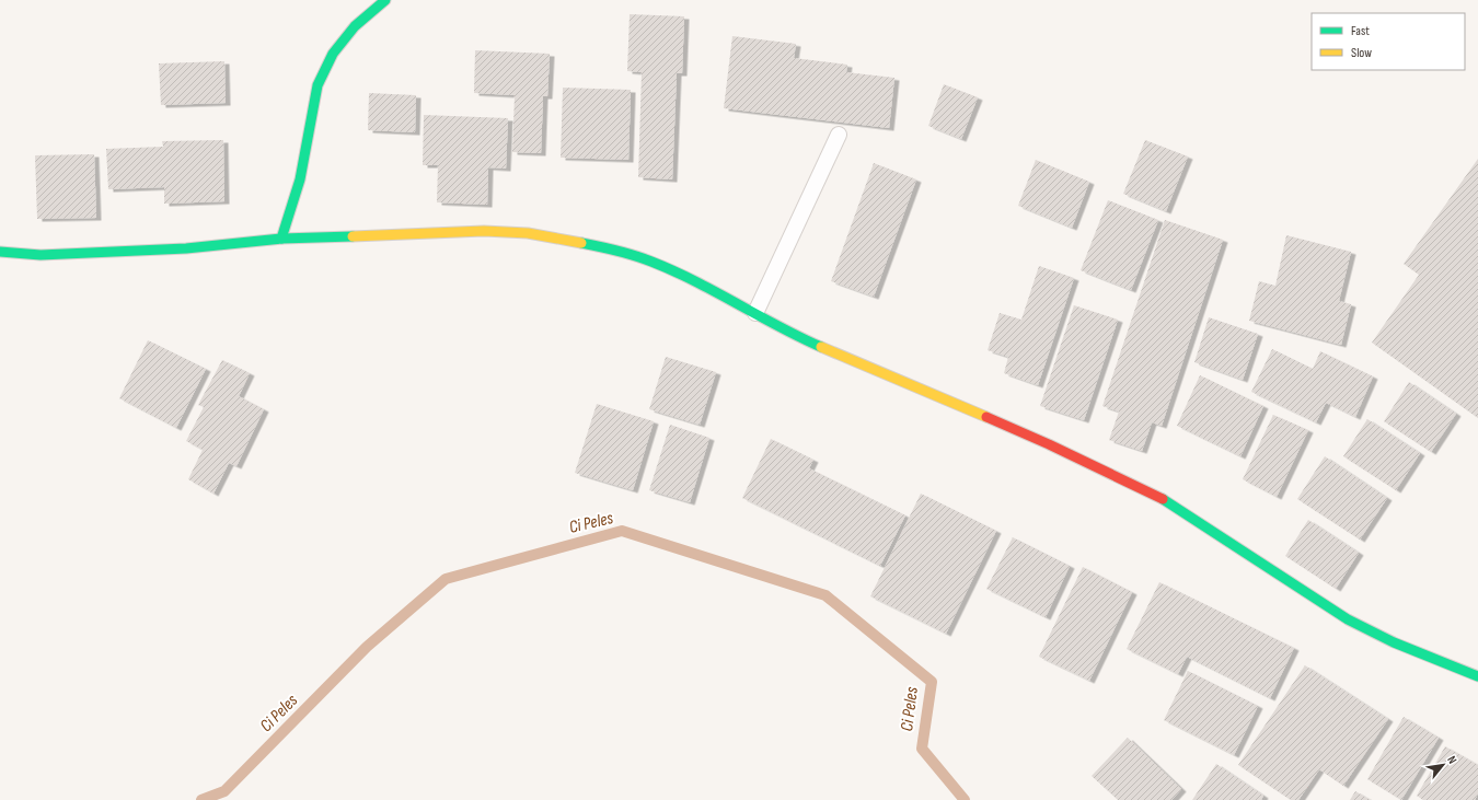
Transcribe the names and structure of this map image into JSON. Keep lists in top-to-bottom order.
{
  "water": ["Ci Peles"],
  "legend": ["Fast", "Slow"],
  "north": "top right"
}
